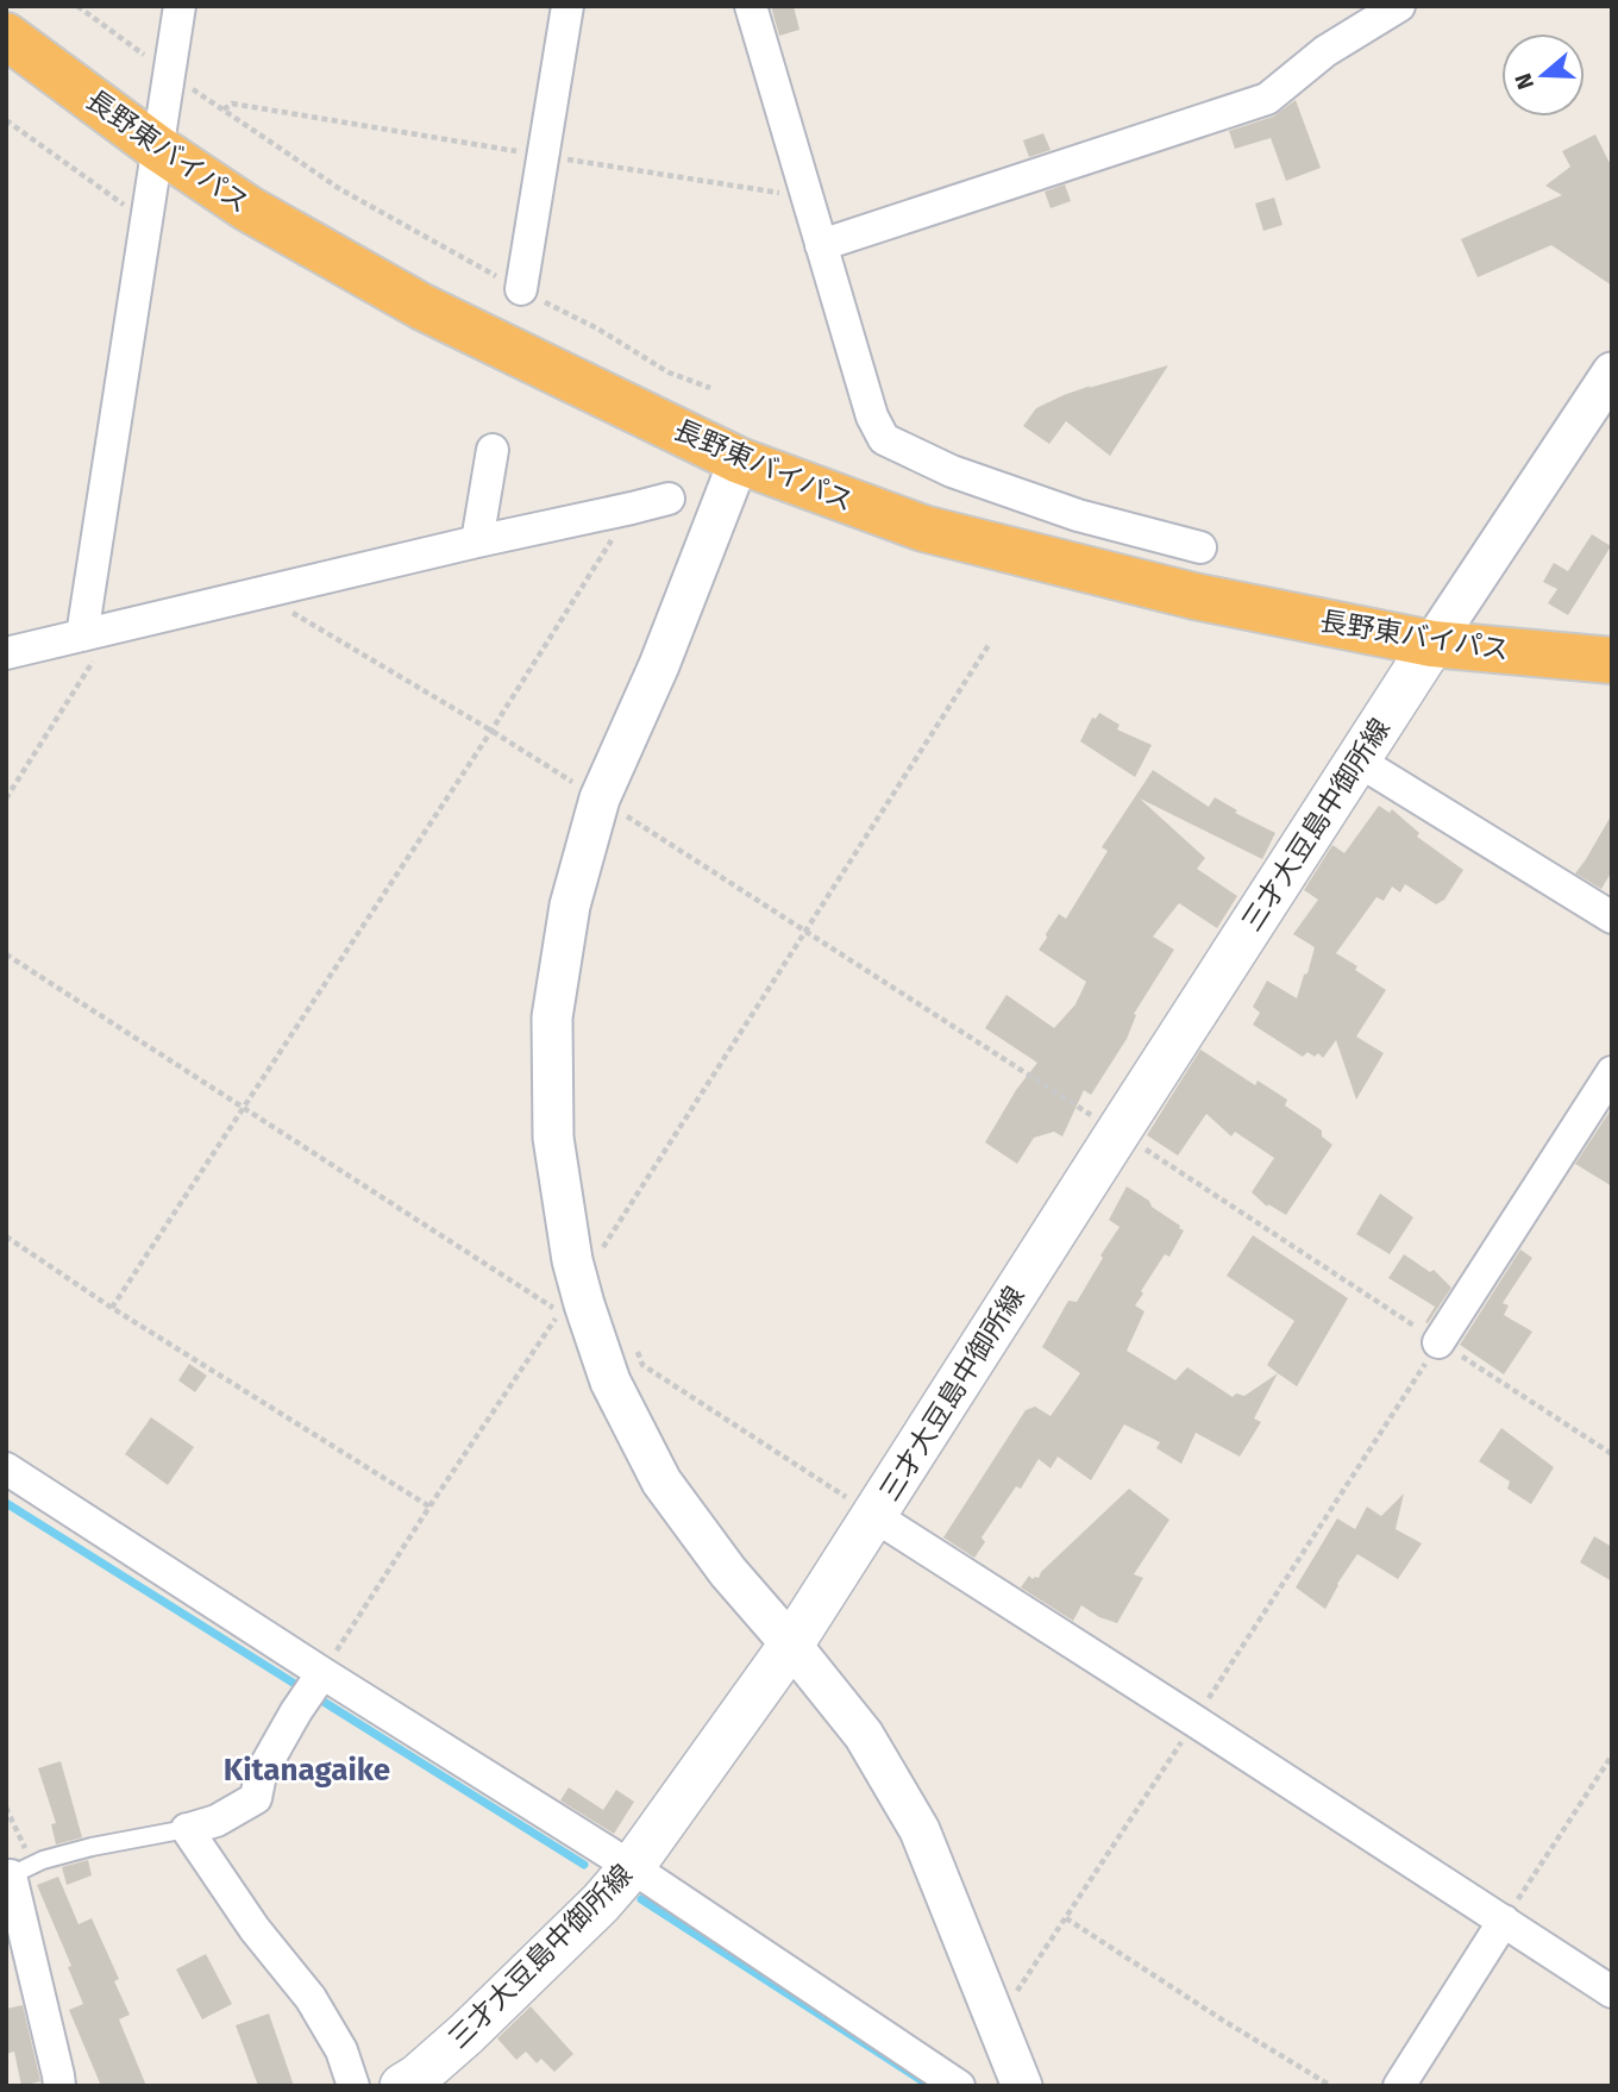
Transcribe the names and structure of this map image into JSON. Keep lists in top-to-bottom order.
{
  "streets": {
    "highway": ["長野東バイパス"],
    "main road": ["三才大豆島中御所線"]
  },
  "crossings": [
    ["長野東バイパス", "三才大豆島中御所線"]
  ],
  "districts": ["Kitanagaike"],
  "north": "left"
}
